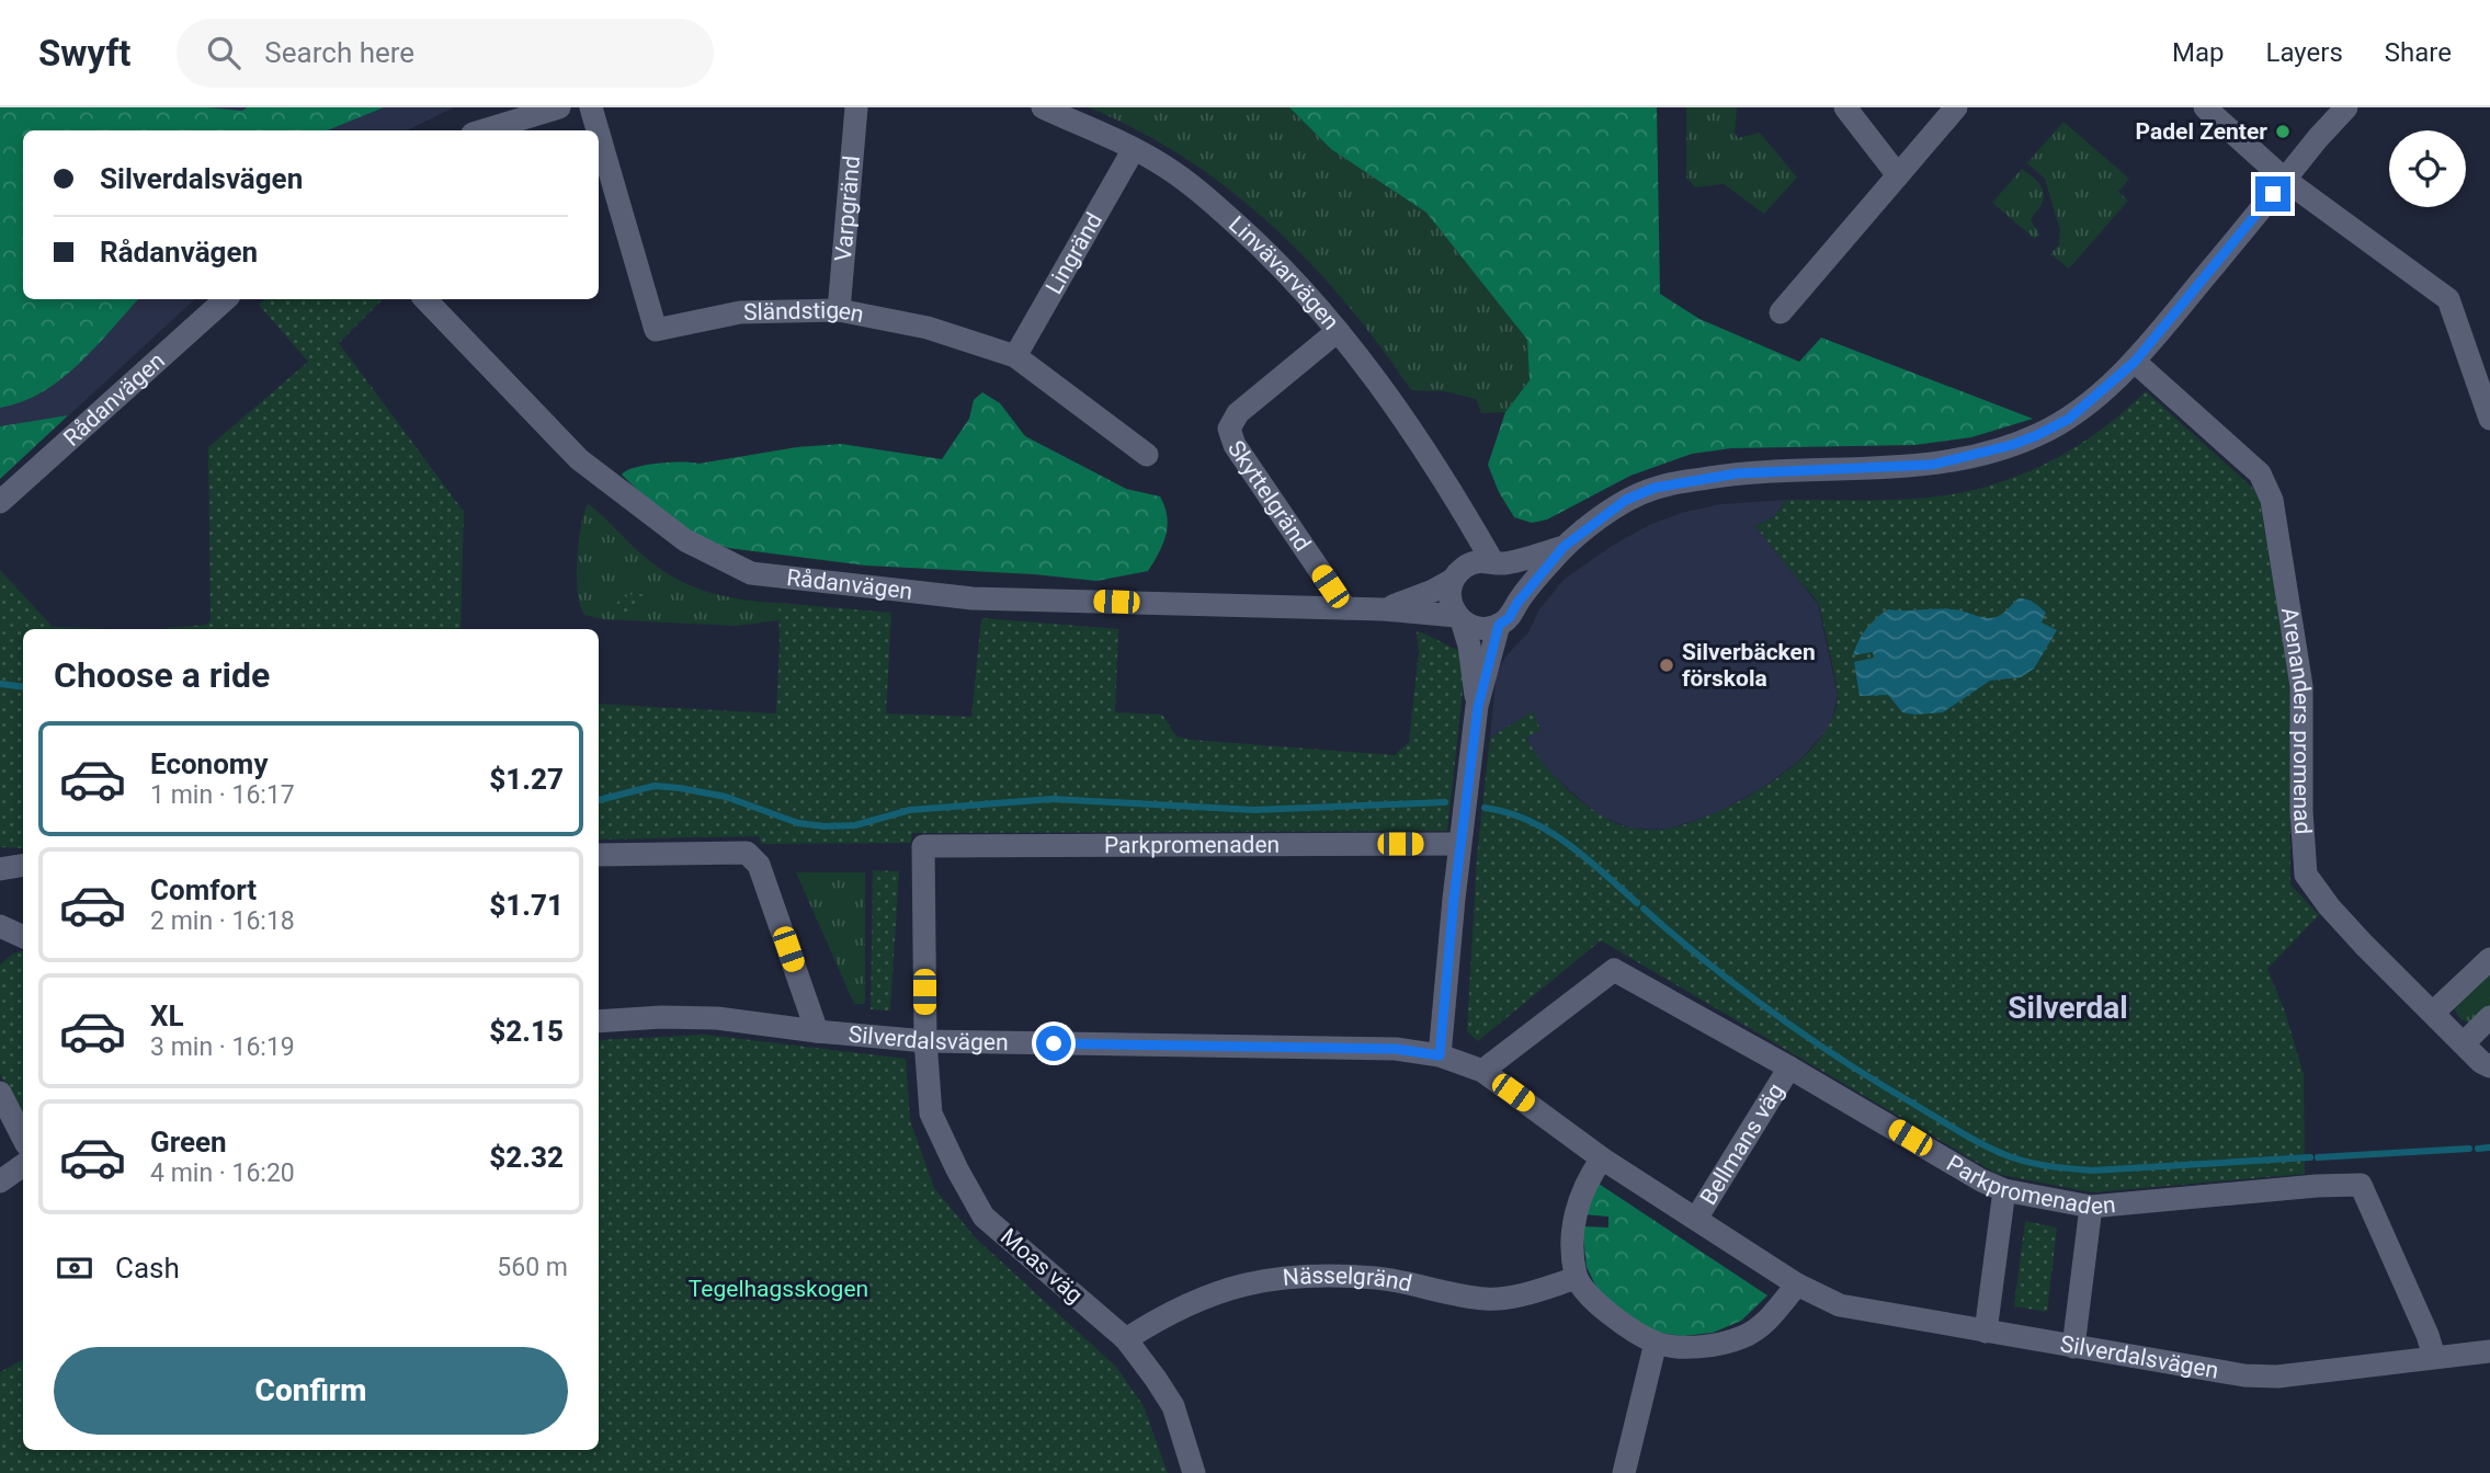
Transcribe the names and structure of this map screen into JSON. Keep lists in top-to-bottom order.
{
  "streets": {
    "street": [
      "Varpgränd",
      "Lingränd",
      "Linvävarvägen",
      "Sländstigen",
      "Rådanvägen",
      "Skyttelgränd",
      "Arenanders promenad",
      "Parkpromenaden",
      "Silverdalsvägen",
      "Bellmans väg",
      "Moas väg",
      "Nässelgränd"
    ]
  },
  "crossings": [
    ["Varpgränd", "Sländstigen"],
    ["Lingränd", "Linvävarvägen"],
    ["Lingränd", "Sländstigen"],
    ["Linvävarvägen", "Rådanvägen"],
    ["Linvävarvägen", "Skyttelgränd"],
    ["Rådanvägen", "Skyttelgränd"],
    ["Rådanvägen", "Arenanders promenad"],
    ["Parkpromenaden", "Silverdalsvägen"],
    ["Parkpromenaden", "Bellmans väg"],
    ["Parkpromenaden", "Moas väg"],
    ["Silverdalsvägen", "Bellmans väg"],
    ["Silverdalsvägen", "Moas väg"],
    ["Moas väg", "Nässelgränd"]
  ],
  "districts": ["Silverdal"],
  "parks": ["Tegelhagsskogen"],
  "places": ["Padel Zenter", "Silverbäcken förskola"],
  "page": {
    "header": "Swyft",
    "search": "Search here",
    "nav": ["Map", "Layers", "Share"],
    "banner": ["Silverdalsvägen", "Rådanvägen"],
    "heading": "Choose a ride",
    "list": [
      {
        "name": "Economy",
        "note": "1 min · 16:17",
        "value": "$1.27"
      },
      {
        "name": "Comfort",
        "note": "2 min · 16:18",
        "value": "$1.71"
      },
      {
        "name": "XL",
        "note": "3 min · 16:19",
        "value": "$2.15"
      },
      {
        "name": "Green",
        "note": "4 min · 16:20",
        "value": "$2.32"
      }
    ],
    "pay": ["Cash", "560 m"],
    "buttons": "Confirm"
  }
}
